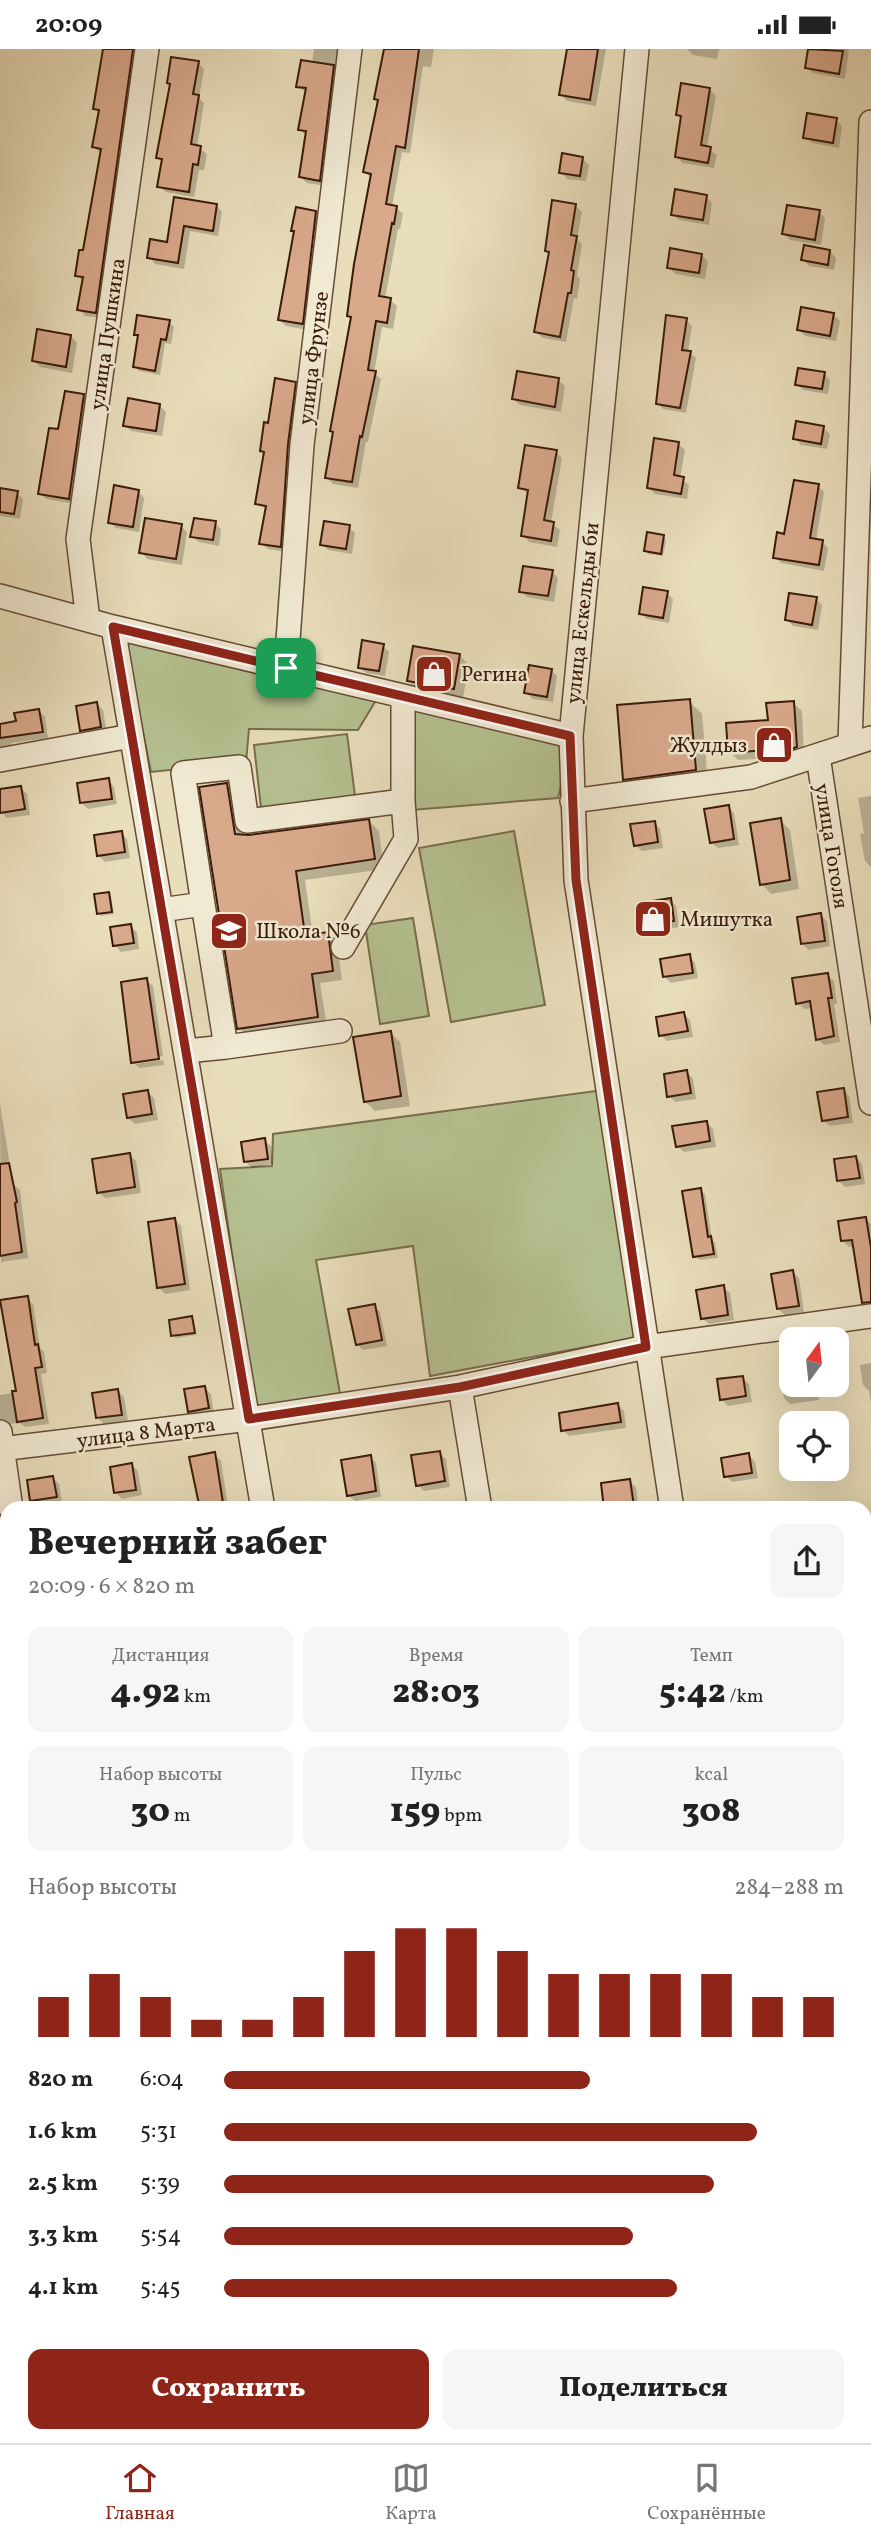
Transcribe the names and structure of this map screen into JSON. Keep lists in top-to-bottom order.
{
  "streets": {
    "street": [
      "улица Пушкина",
      "улица Фрунзе",
      "улица Ескельды би",
      "улица Гоголя",
      "улица 8 Марта"
    ]
  },
  "crossings": [
    ["улица Ескельды би", "улица 8 Марта"]
  ],
  "places": {
    "shop": ["Регина", "Жулдыз", "Мишутка"],
    "school or university": ["Школа №6"]
  },
  "north": "top",
  "page": {
    "status": "20:09",
    "heading": ["Вечерний забег", "20:09 · 6 × 820 m"],
    "stats": [
      ["Дистанция", "4.92 km"],
      ["Время", "28:03"],
      ["Темп", "5:42 /km"],
      ["Набор высоты", "30 m"],
      ["Пульс", "159 bpm"],
      ["kcal", "308"]
    ],
    "chart": ["Набор высоты", "284–288 m"],
    "list": [
      {
        "name": "820 m",
        "note": "6:04"
      },
      {
        "name": "1.6 km",
        "note": "5:31"
      },
      {
        "name": "2.5 km",
        "note": "5:39"
      },
      {
        "name": "3.3 km",
        "note": "5:54"
      },
      {
        "name": "4.1 km",
        "note": "5:45"
      }
    ],
    "buttons": ["Сохранить", "Поделиться"],
    "tabs": ["Главная", "Карта", "Сохранённые"]
  }
}
